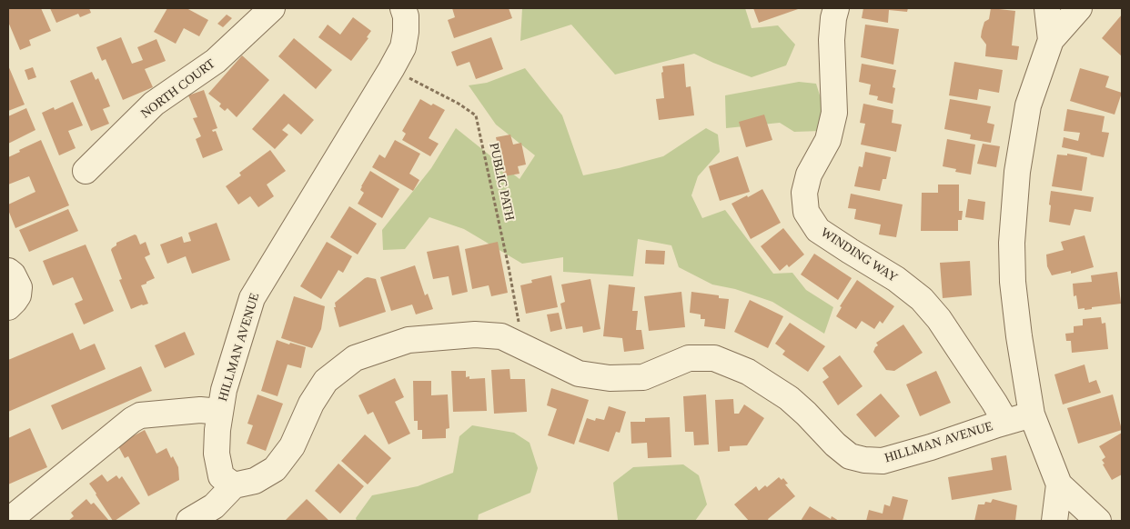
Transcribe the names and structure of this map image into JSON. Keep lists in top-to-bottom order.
{
  "streets": {
    "street": ["NORTH COURT", "WINDING WAY", "HILLMAN AVENUE"],
    "path": ["PUBLIC PATH"]
  },
  "crossings": [
    ["PUBLIC PATH", "HILLMAN AVENUE"],
    ["WINDING WAY", "HILLMAN AVENUE"]
  ]
}
